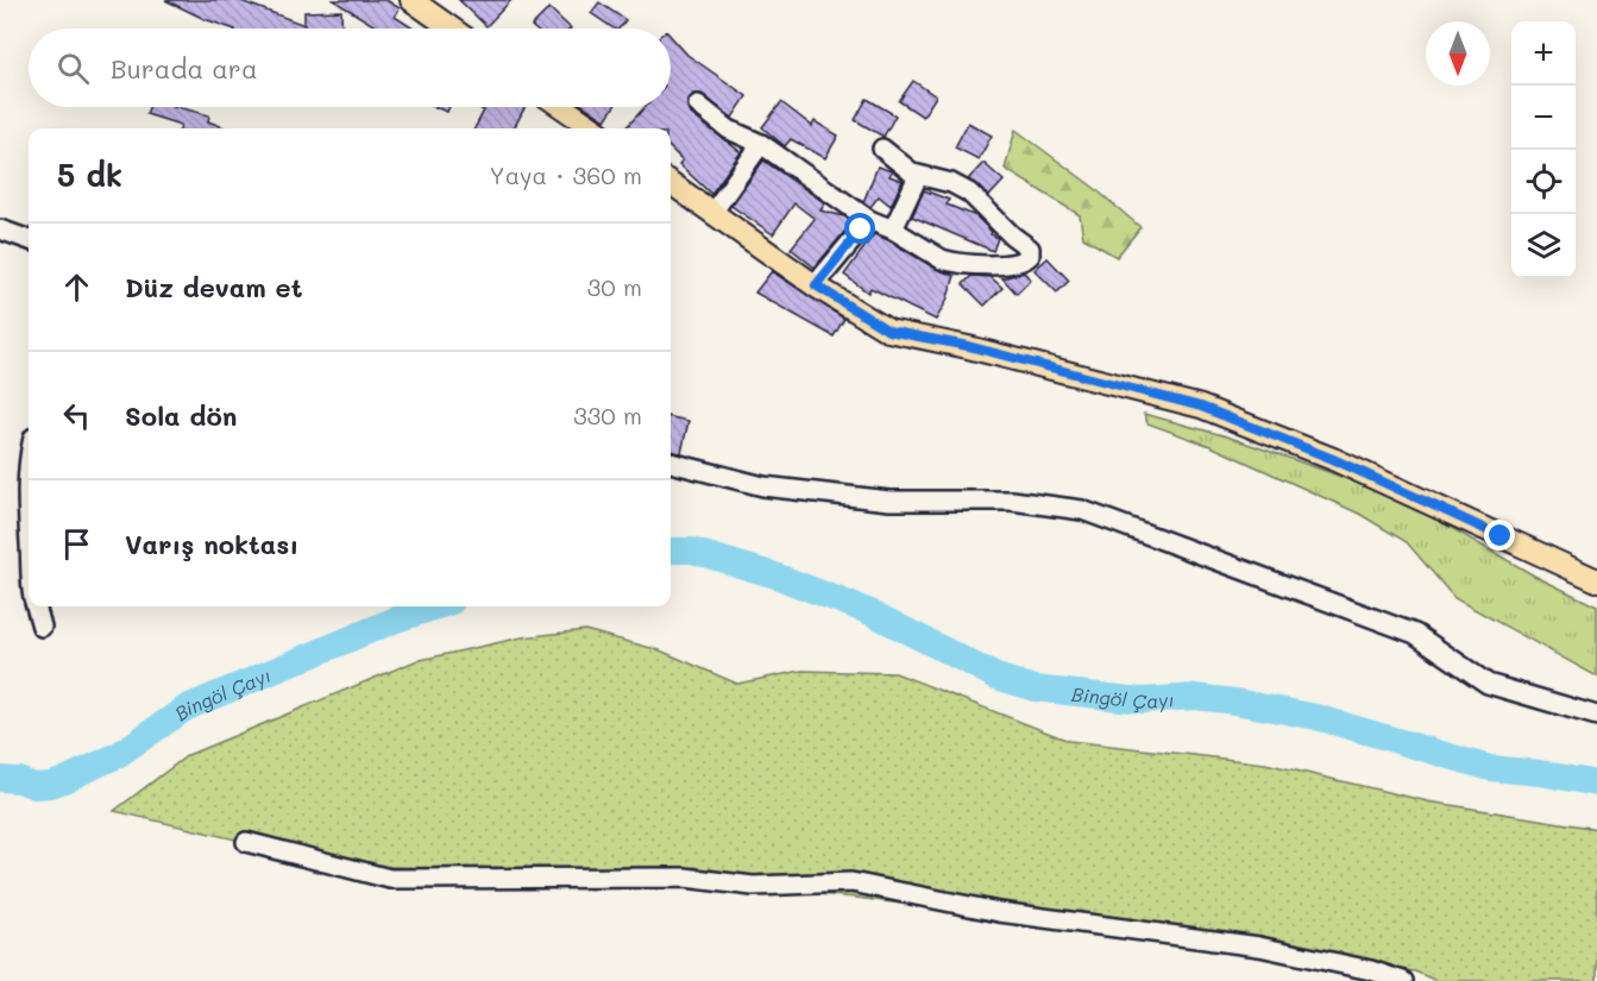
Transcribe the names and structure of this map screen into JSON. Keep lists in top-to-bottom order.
{
  "water": ["Bingöl Çayı"],
  "north": "bottom",
  "page": {
    "map_buttons": ["+", "−"],
    "search": "Burada ara",
    "heading": ["5 dk", "Yaya · 360 m"],
    "list": [
      ["Düz devam et", "30 m"],
      ["Sola dön", "330 m"],
      "Varış noktası"
    ]
  }
}
